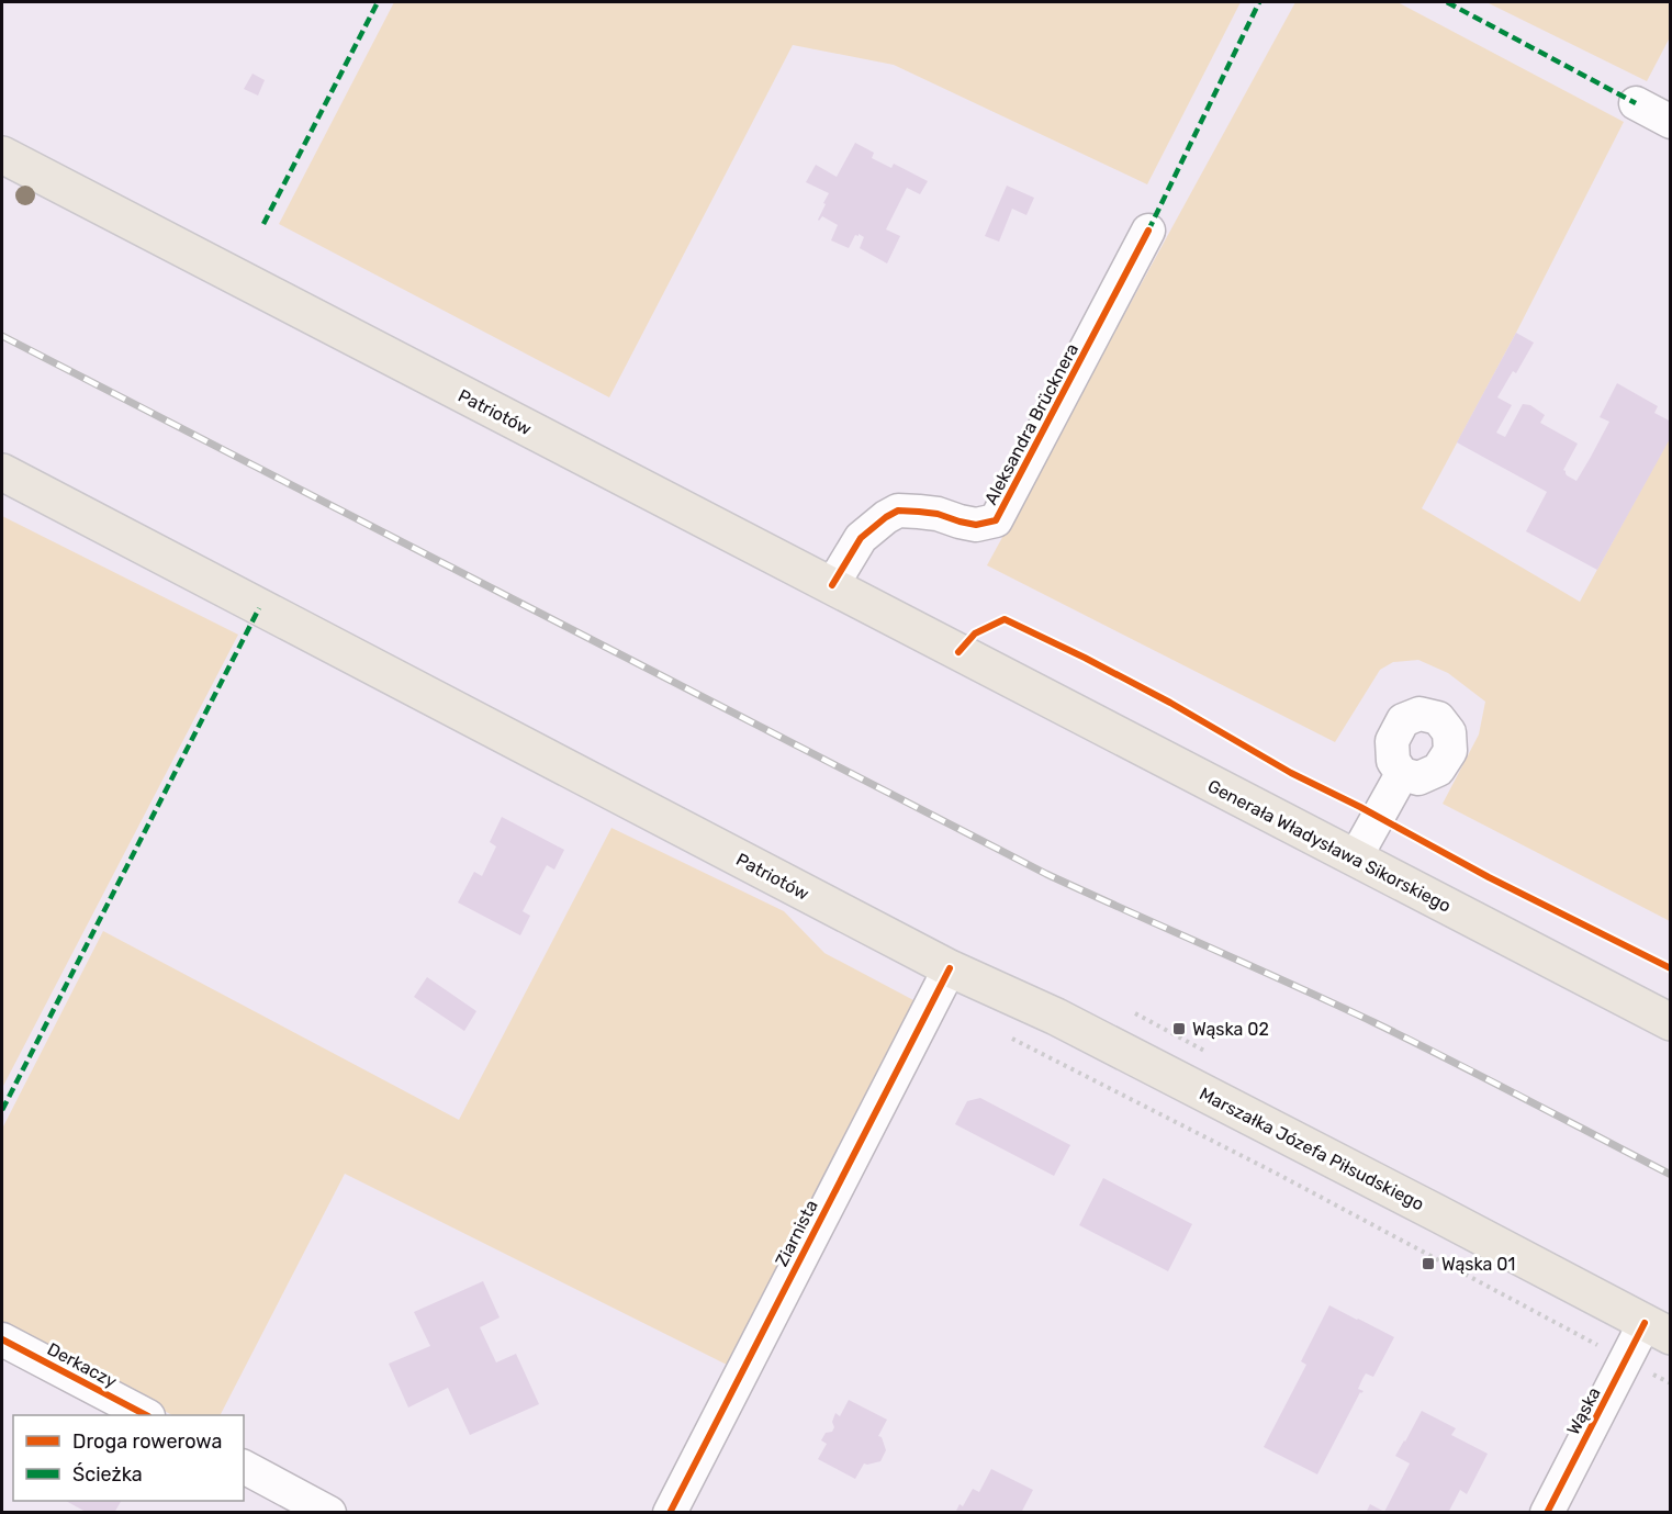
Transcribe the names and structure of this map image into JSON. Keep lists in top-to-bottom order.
{
  "streets": {
    "main road": ["Patriotów", "Generała Władysława Sikorskiego", "Marszałka Józefa Piłsudskiego"],
    "street": [
      "Aleksandra Brücknera",
      "Ziarnista",
      "Derkaczy",
      "Wąska"
    ]
  },
  "crossings": [
    ["Patriotów", "Aleksandra Brücknera"],
    ["Patriotów", "Generała Władysława Sikorskiego"],
    ["Patriotów", "Marszałka Józefa Piłsudskiego"],
    ["Patriotów", "Ziarnista"],
    ["Marszałka Józefa Piłsudskiego", "Ziarnista"],
    ["Marszałka Józefa Piłsudskiego", "Wąska"]
  ],
  "places": {
    "transit": ["Wąska 02", "Wąska 01"]
  },
  "legend": ["Droga rowerowa", "Ścieżka"]
}
